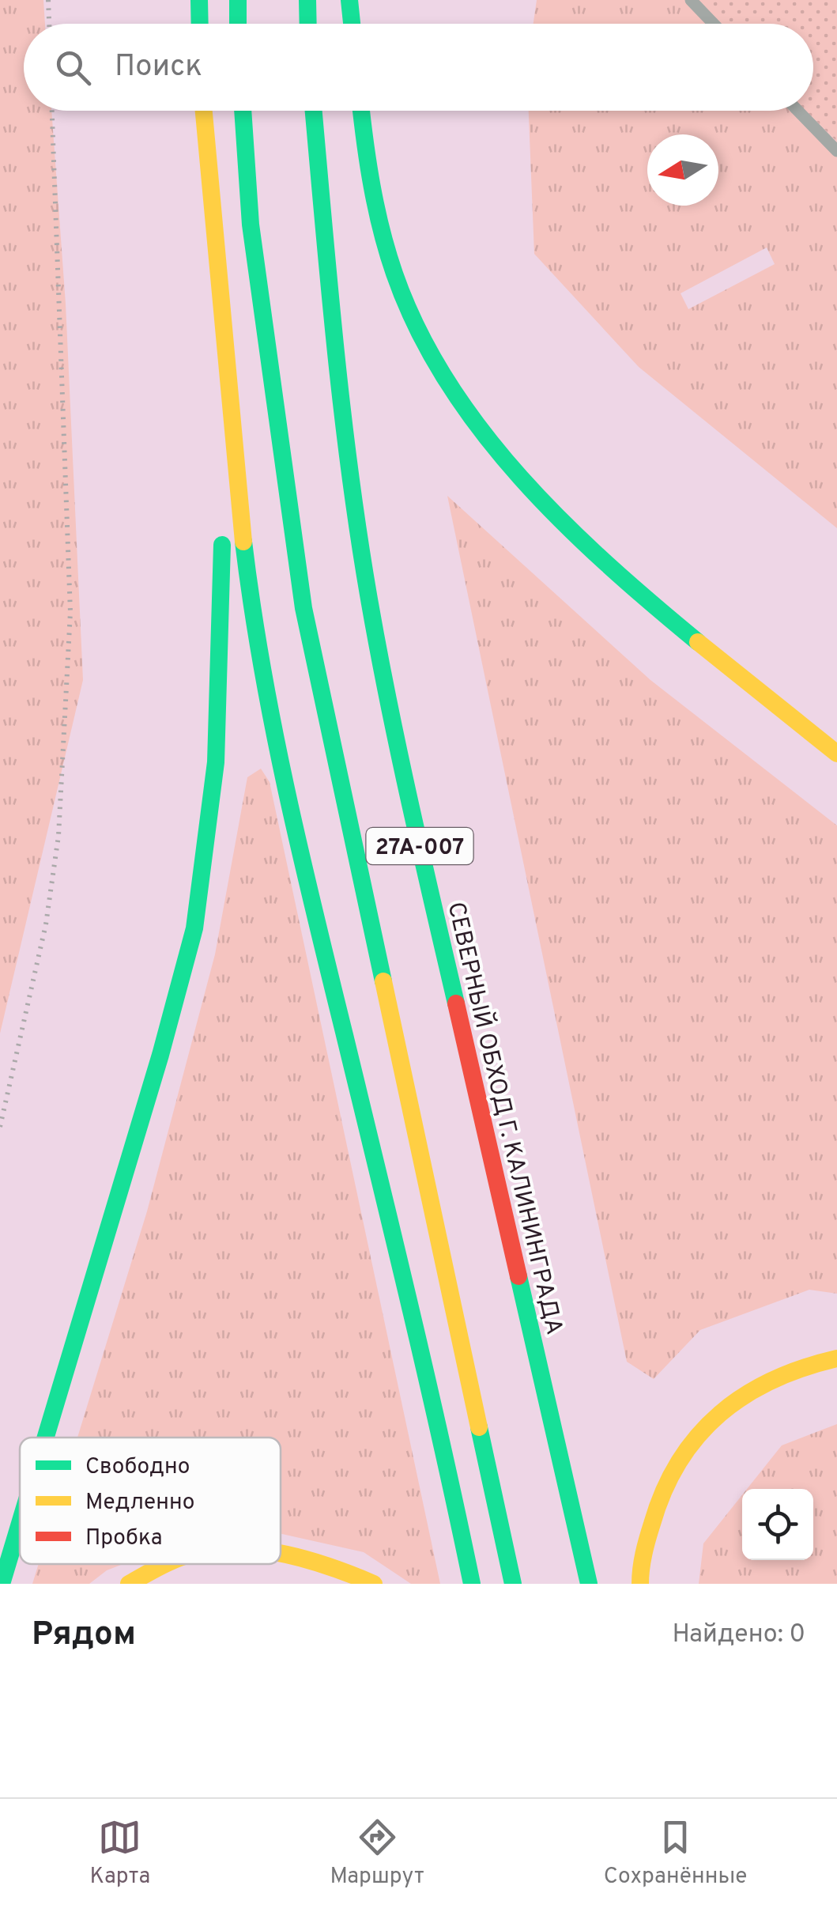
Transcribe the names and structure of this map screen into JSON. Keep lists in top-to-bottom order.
{
  "streets": {
    "highway": ["27А-007", "СЕВЕРНЫЙ ОБХОД Г. КАЛИНИНГРАДА"]
  },
  "legend": ["Свободно", "Медленно", "Пробка"],
  "north": "left",
  "page": {
    "search": "Поиск",
    "heading": ["Рядом", "Найдено: 0"],
    "nav": ["Карта", "Маршрут", "Сохранённые"]
  }
}
